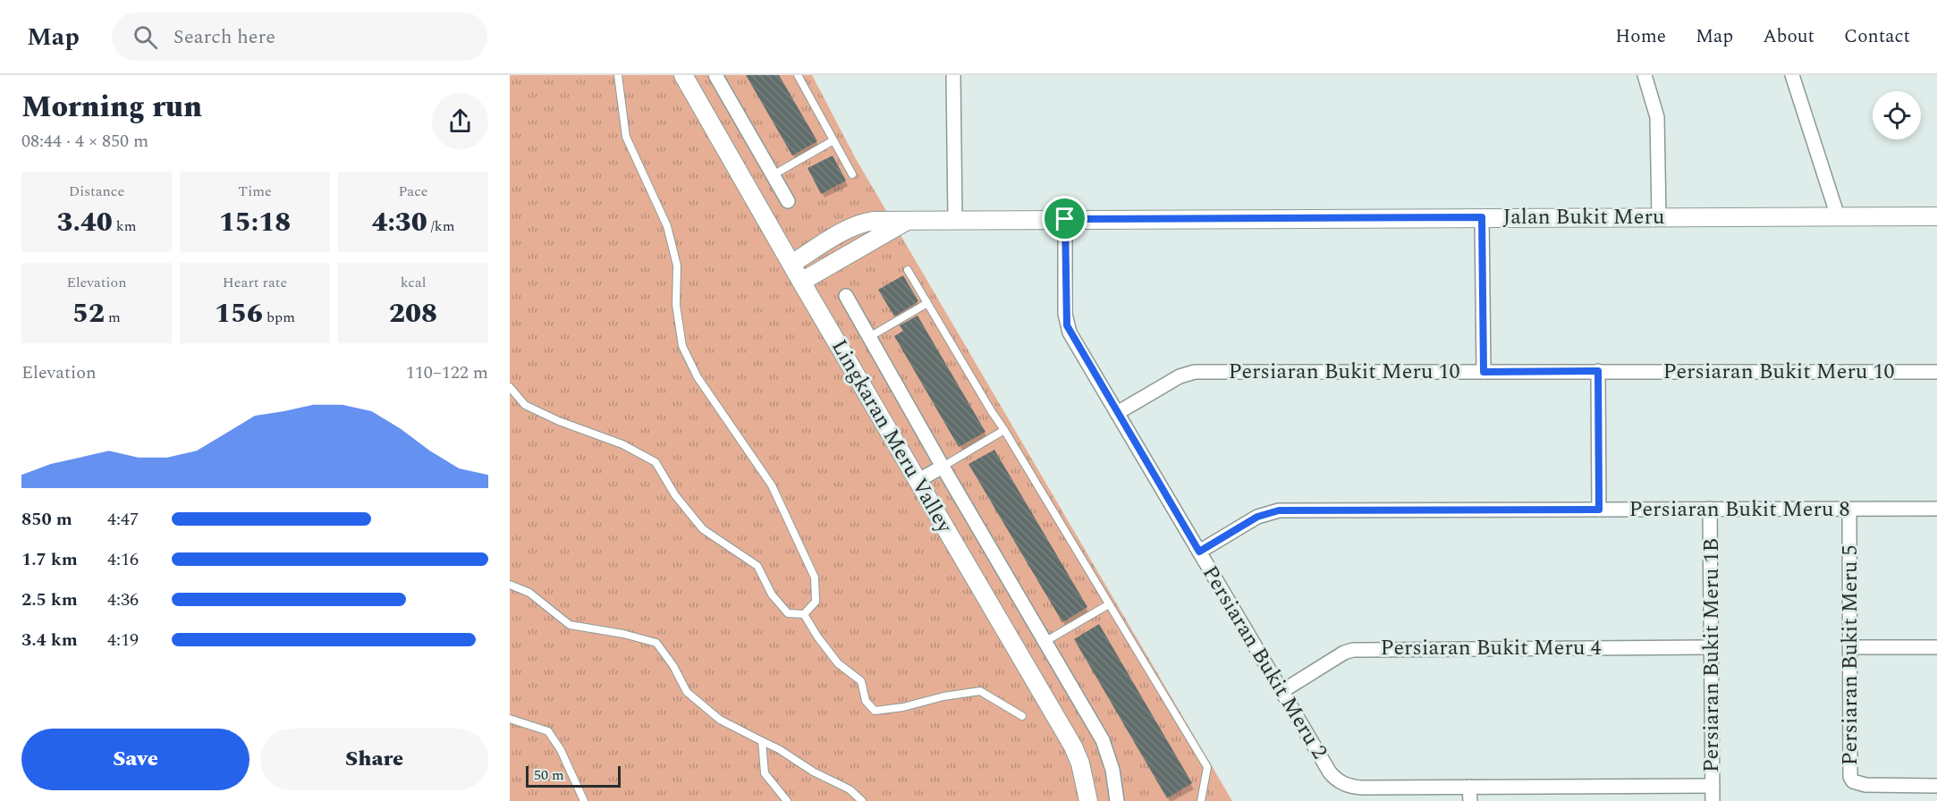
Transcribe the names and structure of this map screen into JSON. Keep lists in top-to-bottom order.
{
  "streets": {
    "street": [
      "Jalan Bukit Meru",
      "Persiaran Bukit Meru 10",
      "Lingkaran Meru Valley",
      "Persiaran Bukit Meru 8",
      "Persiaran Bukit Meru 4",
      "Persiaran Bukit Meru 1B",
      "Persiaran Bukit Meru 5",
      "Persiaran Bukit Meru 2"
    ]
  },
  "crossings": [
    ["Jalan Bukit Meru", "Lingkaran Meru Valley"],
    ["Jalan Bukit Meru", "Persiaran Bukit Meru 2"],
    ["Persiaran Bukit Meru 10", "Persiaran Bukit Meru 2"],
    ["Persiaran Bukit Meru 8", "Persiaran Bukit Meru 1B"],
    ["Persiaran Bukit Meru 8", "Persiaran Bukit Meru 5"],
    ["Persiaran Bukit Meru 8", "Persiaran Bukit Meru 2"],
    ["Persiaran Bukit Meru 4", "Persiaran Bukit Meru 1B"],
    ["Persiaran Bukit Meru 4", "Persiaran Bukit Meru 2"],
    ["Persiaran Bukit Meru 1B", "Persiaran Bukit Meru 2"]
  ],
  "scale_bar": "50 m",
  "page": {
    "header": "Map",
    "search": "Search here",
    "nav": [
      "Home",
      "Map",
      "About",
      "Contact"
    ],
    "heading": ["Morning run", "08:44 · 4 × 850 m"],
    "stats": [
      ["Distance", "3.40 km"],
      ["Time", "15:18"],
      ["Pace", "4:30 /km"],
      ["Elevation", "52 m"],
      ["Heart rate", "156 bpm"],
      ["kcal", "208"]
    ],
    "chart": ["Elevation", "110–122 m"],
    "list": [
      {
        "name": "850 m",
        "note": "4:47"
      },
      {
        "name": "1.7 km",
        "note": "4:16"
      },
      {
        "name": "2.5 km",
        "note": "4:36"
      },
      {
        "name": "3.4 km",
        "note": "4:19"
      }
    ],
    "buttons": ["Save", "Share"],
    "scale": "50 m"
  }
}
